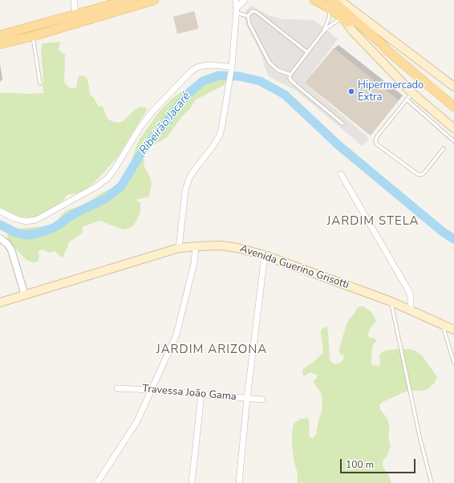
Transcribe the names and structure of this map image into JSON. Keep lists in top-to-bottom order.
{
  "streets": {
    "main road": ["Avenida Guerino Grisotti"],
    "street": ["Travessa João Gama"]
  },
  "districts": ["JARDIM STELA", "JARDIM ARIZONA"],
  "water": ["Ribeirão Jacaré"],
  "places": ["Hipermercado Extra"],
  "scale_bar": "100 m"
}
